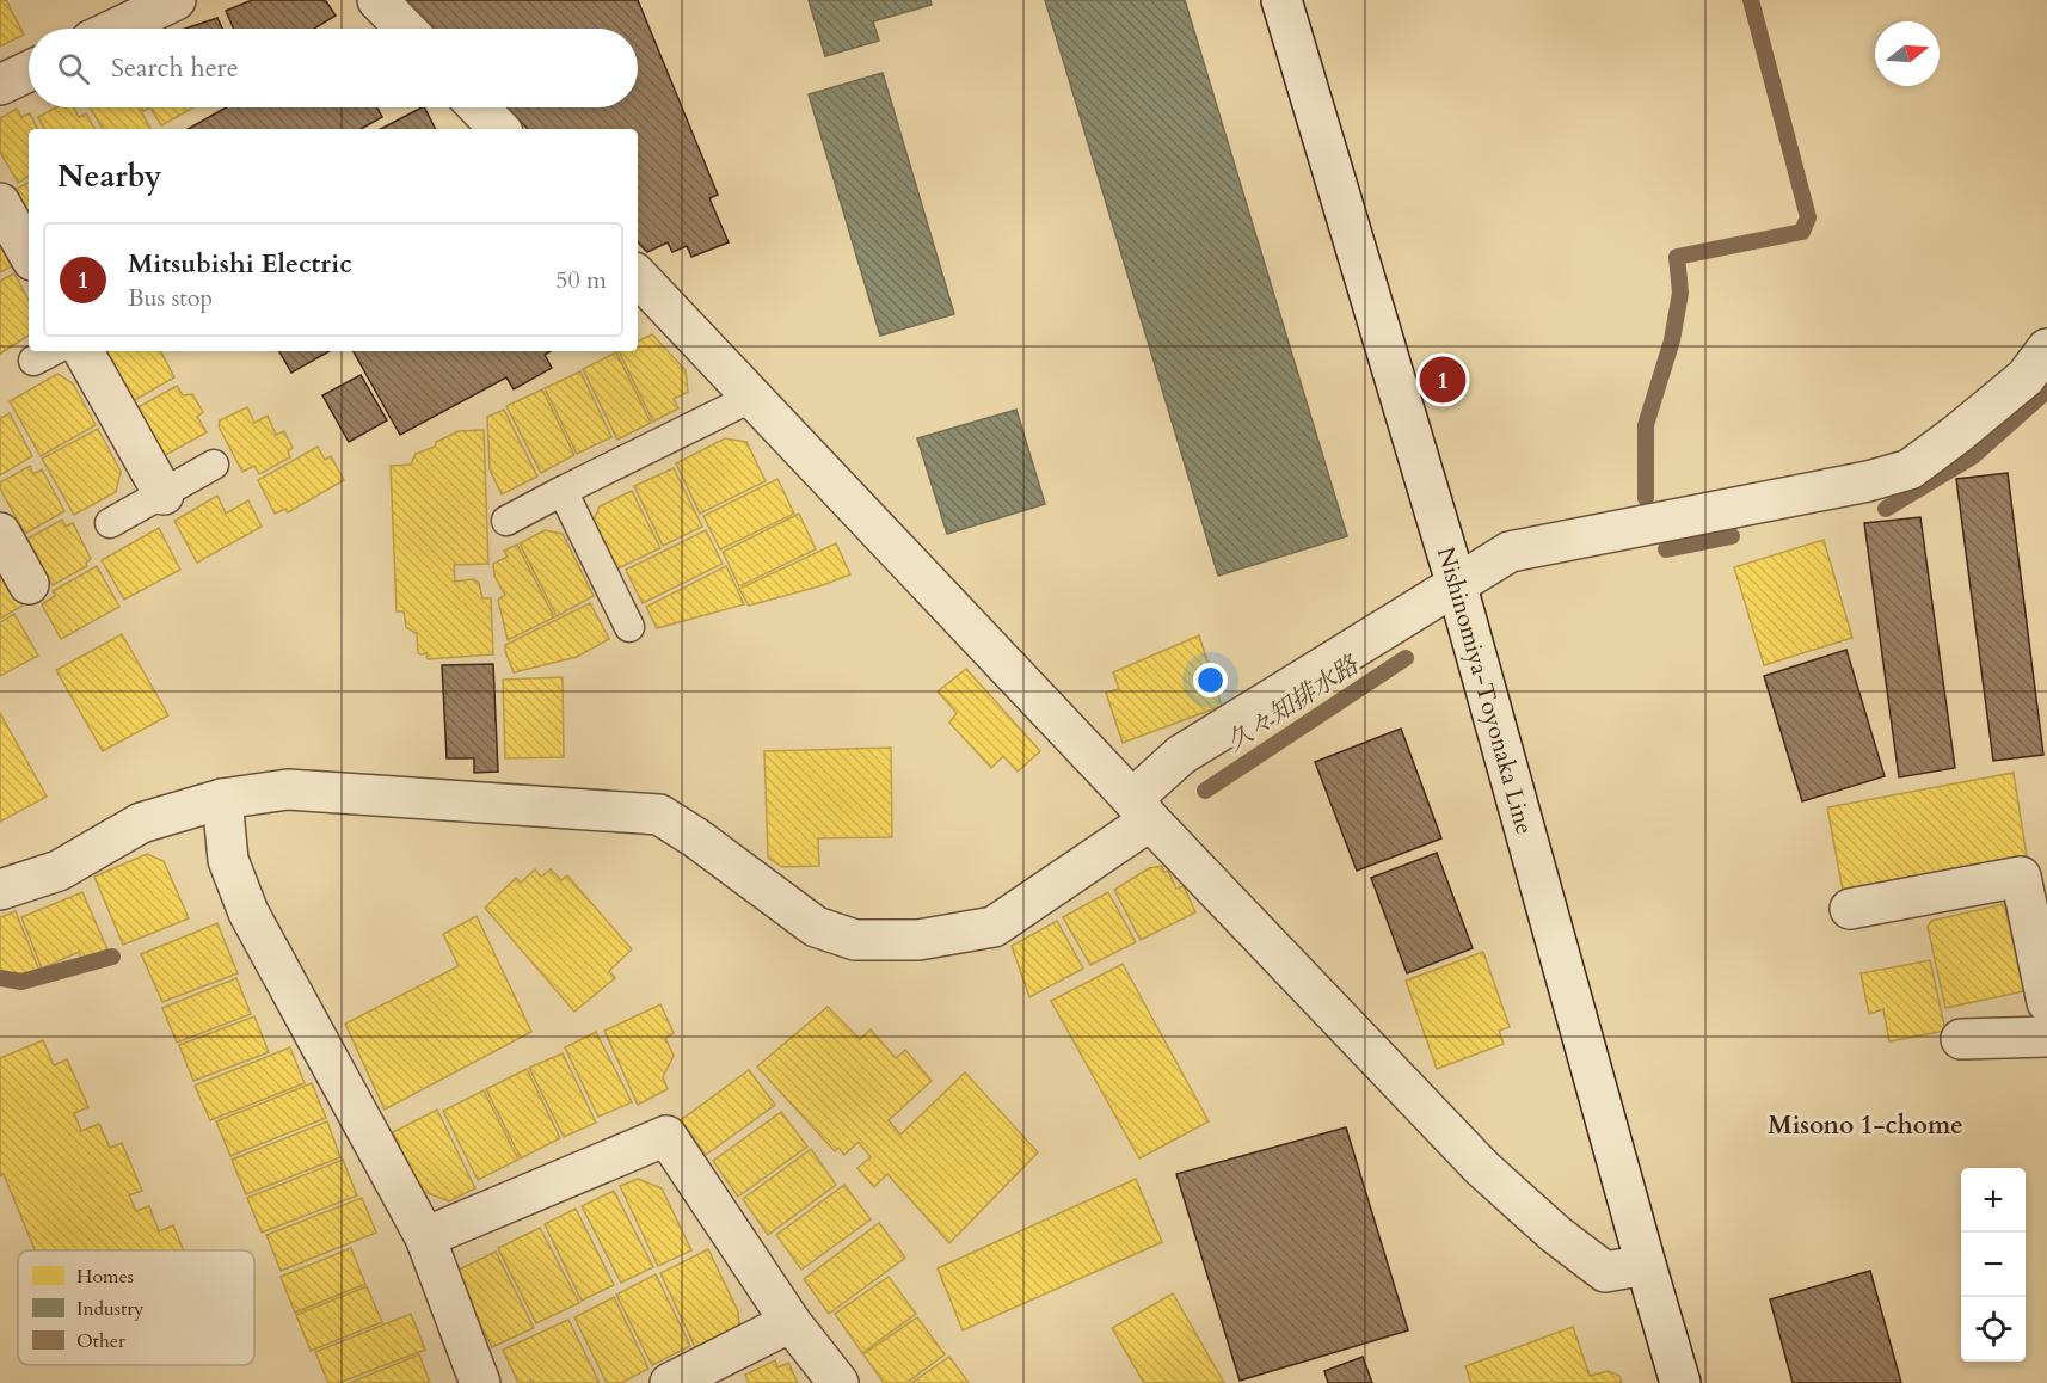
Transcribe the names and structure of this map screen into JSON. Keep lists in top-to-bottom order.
{
  "streets": {
    "street": ["Nishinomiya-Toyonaka Line"]
  },
  "districts": ["Misono 1-chome"],
  "water": ["久々知排水路"],
  "legend": ["Homes", "Industry", "Other"],
  "north": "right",
  "page": {
    "search": "Search here",
    "heading": "Nearby",
    "list": [
      {
        "mark": "1",
        "name": "Mitsubishi Electric",
        "note": "Bus stop",
        "value": "50 m"
      }
    ],
    "pins": "1",
    "map_buttons": ["+", "−"]
  }
}
